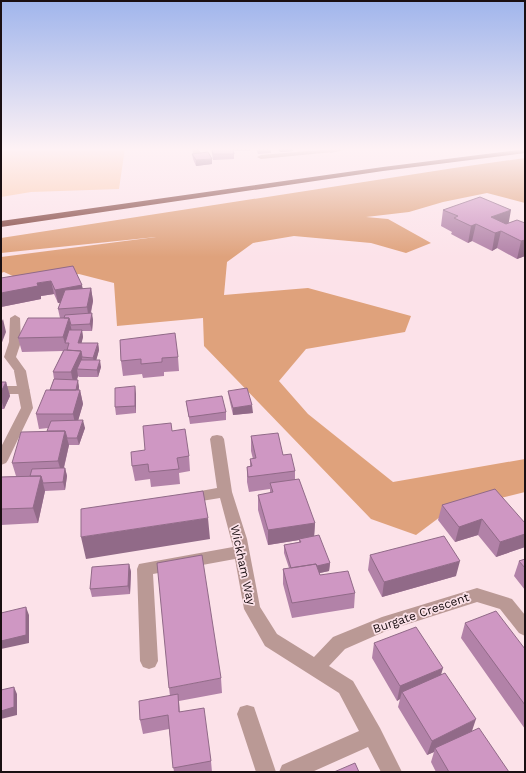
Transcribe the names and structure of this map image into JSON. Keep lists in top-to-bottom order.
{
  "streets": {
    "street": ["Wickham Way", "Burgate Crescent"]
  },
  "crossings": [
    ["Wickham Way", "Burgate Crescent"]
  ]
}
